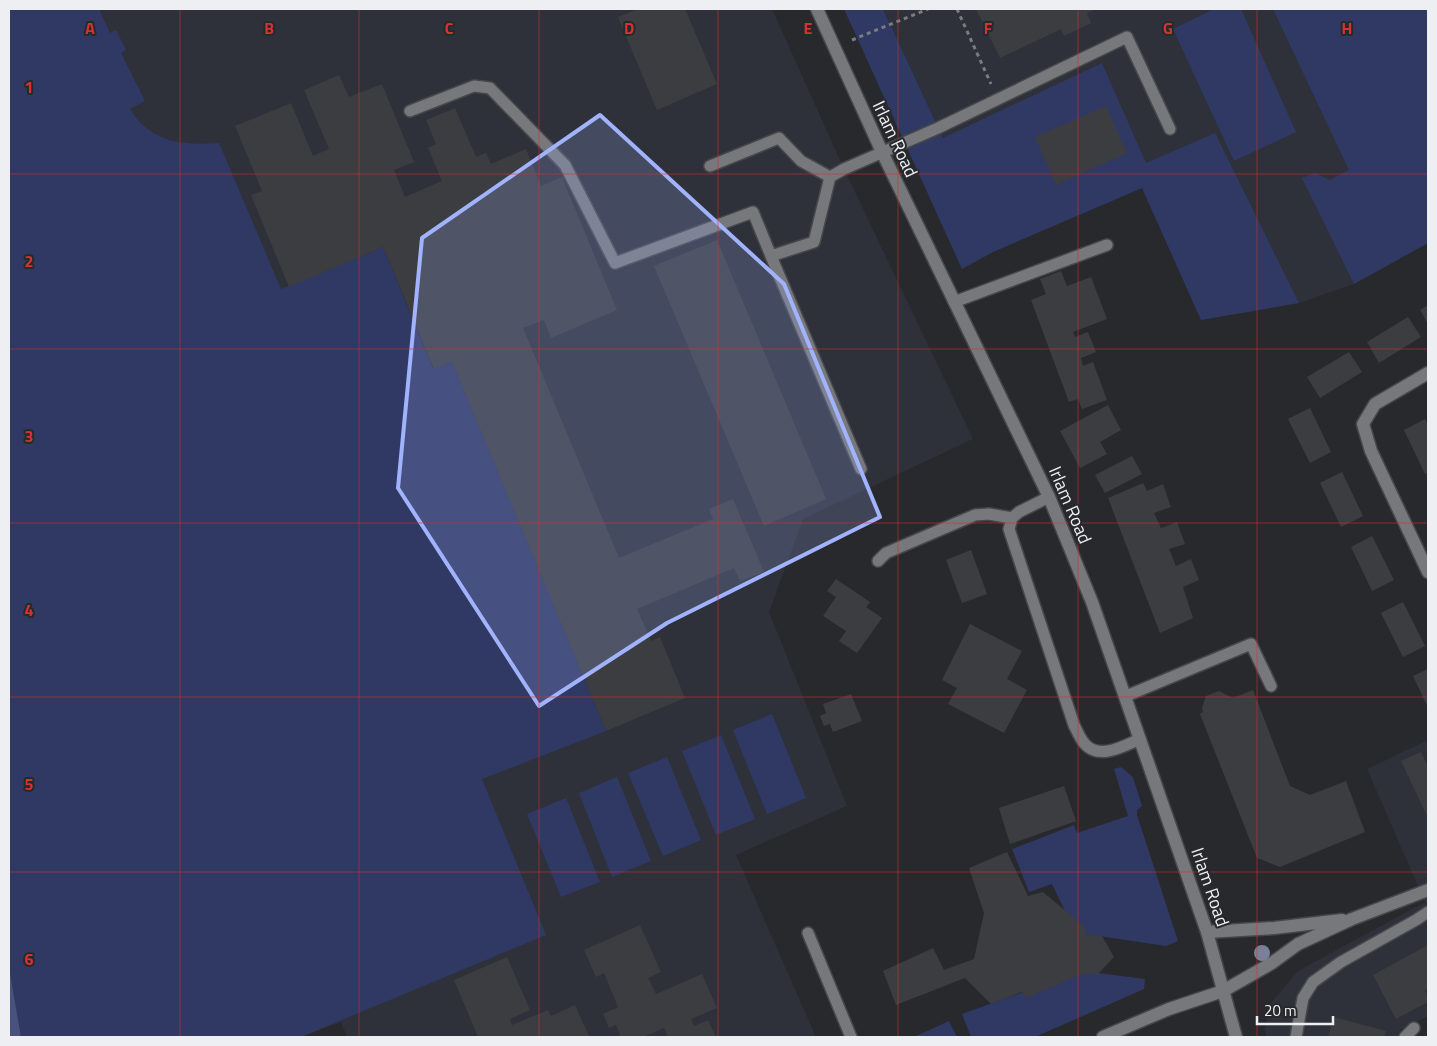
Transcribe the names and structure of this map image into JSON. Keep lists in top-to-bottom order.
{
  "streets": {
    "street": ["Irlam Road"]
  },
  "scale_bar": "20 m",
  "grid": {
    "columns": [
      "A",
      "B",
      "C",
      "D",
      "E",
      "F",
      "G",
      "H"
    ],
    "rows": [
      "1",
      "2",
      "3",
      "4",
      "5",
      "6"
    ]
  }
}
